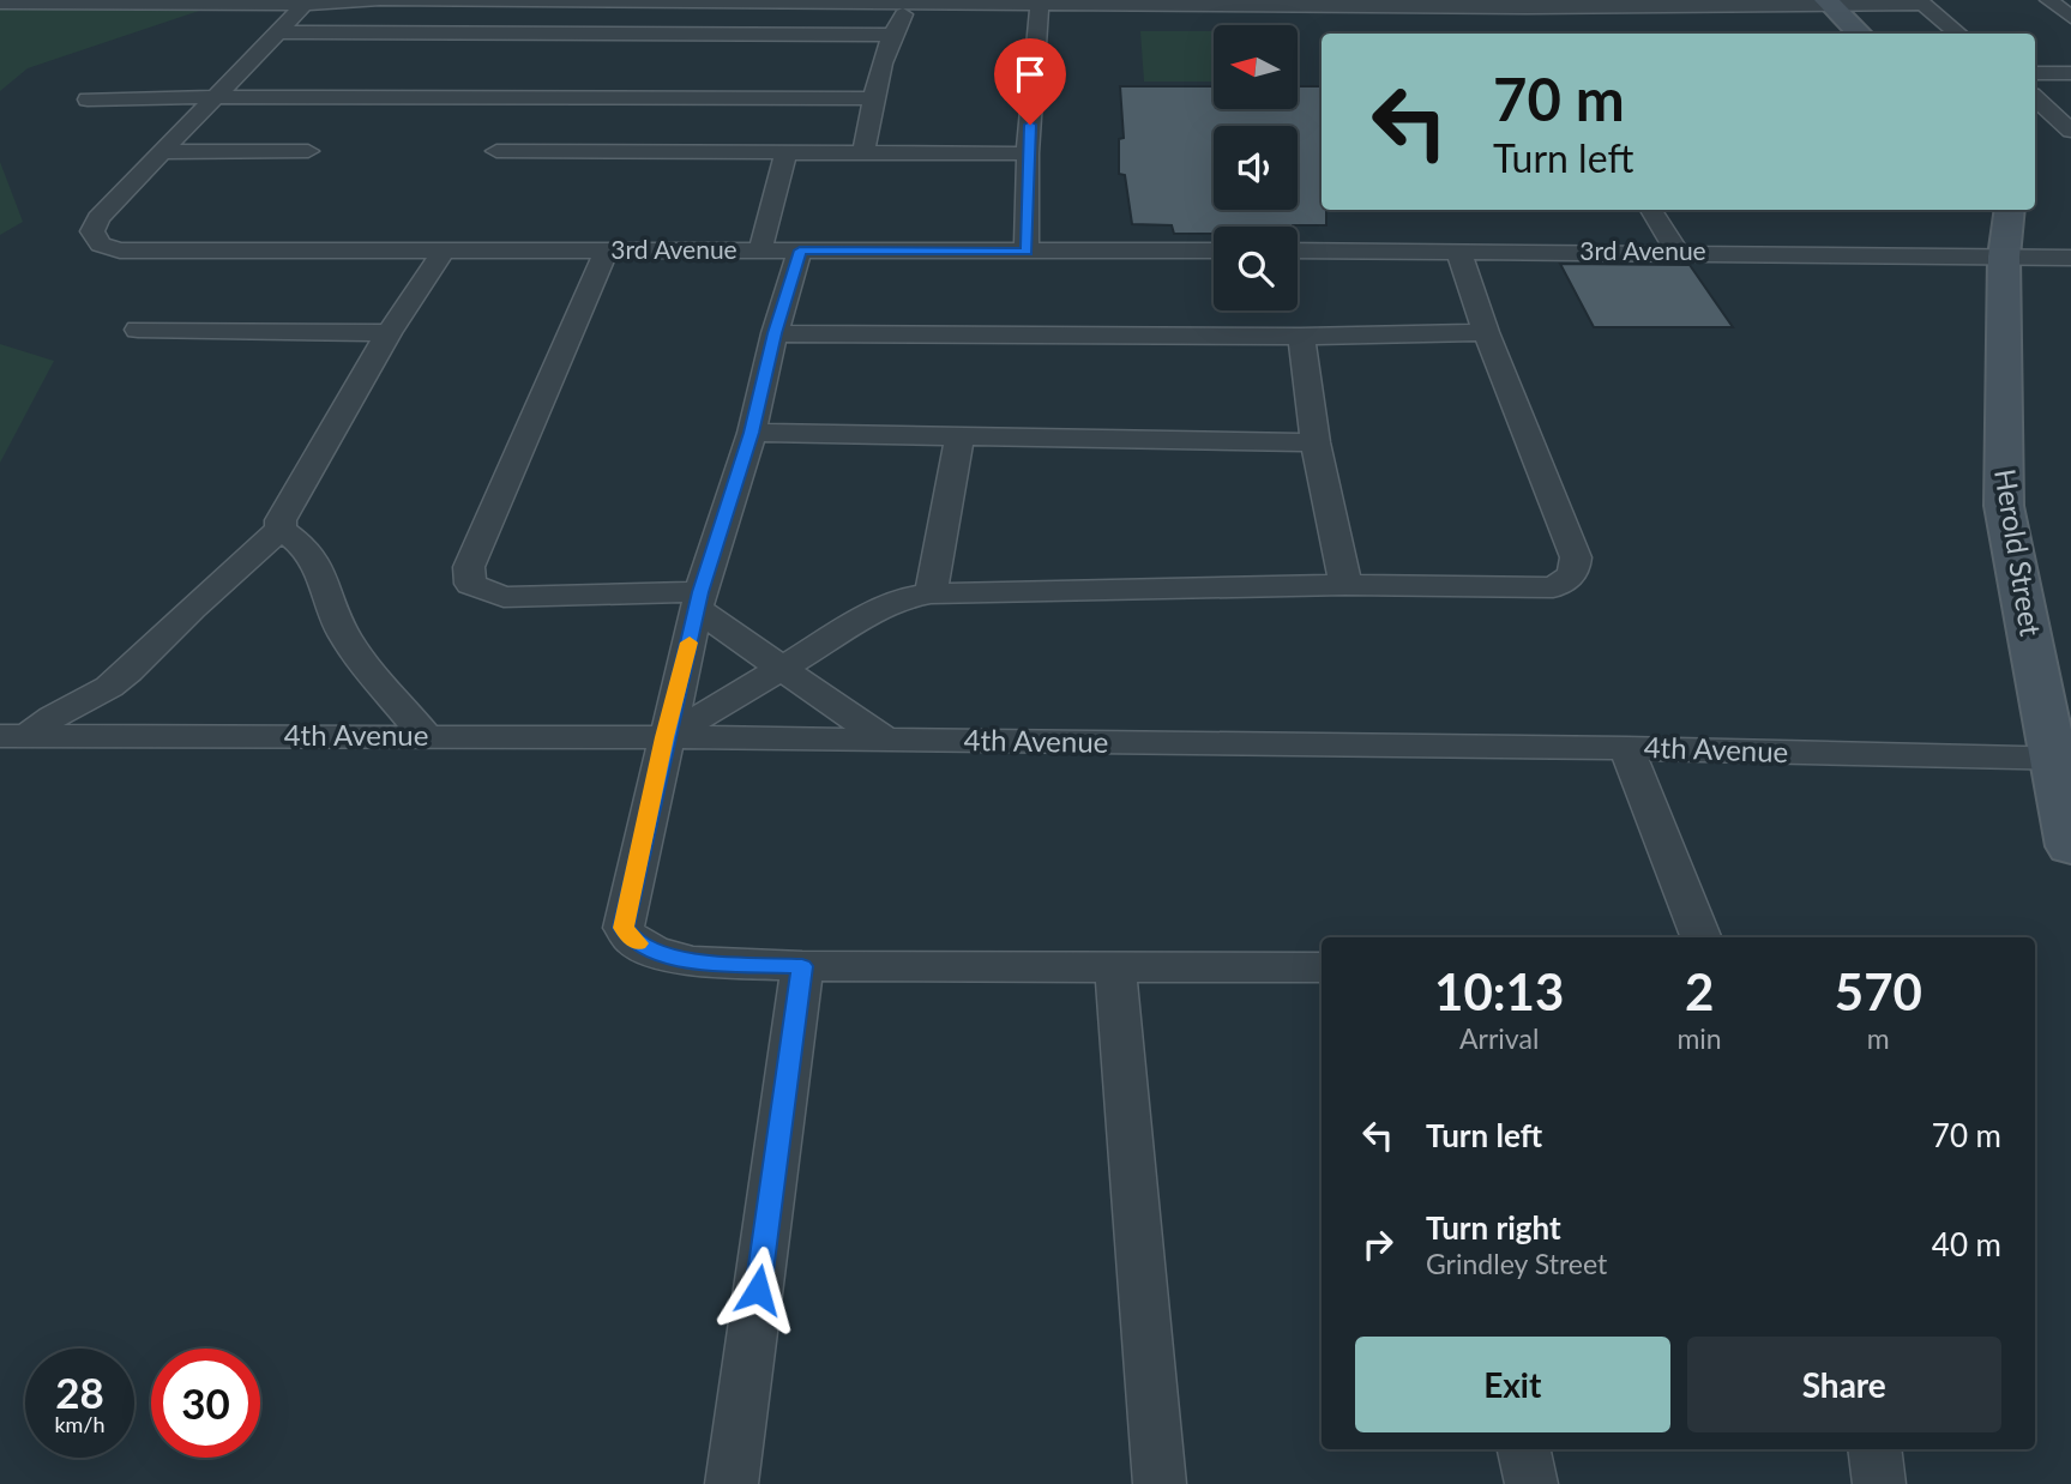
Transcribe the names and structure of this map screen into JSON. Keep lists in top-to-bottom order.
{
  "streets": {
    "street": ["3rd Avenue", "Herold Street", "4th Avenue"]
  },
  "crossings": [
    ["3rd Avenue", "Herold Street"],
    ["Herold Street", "4th Avenue"]
  ],
  "north": "left",
  "page": {
    "turn": ["70 m", "Turn left"],
    "eta": [
      "10:13",
      "Arrival",
      "2",
      "min",
      "570",
      "m"
    ],
    "list": [
      {
        "name": "Turn left",
        "value": "70 m"
      },
      {
        "name": "Turn right",
        "note": "Grindley Street",
        "value": "40 m"
      }
    ],
    "buttons": ["Exit", "Share"],
    "speed": "28 km/h",
    "limit": "30"
  }
}
